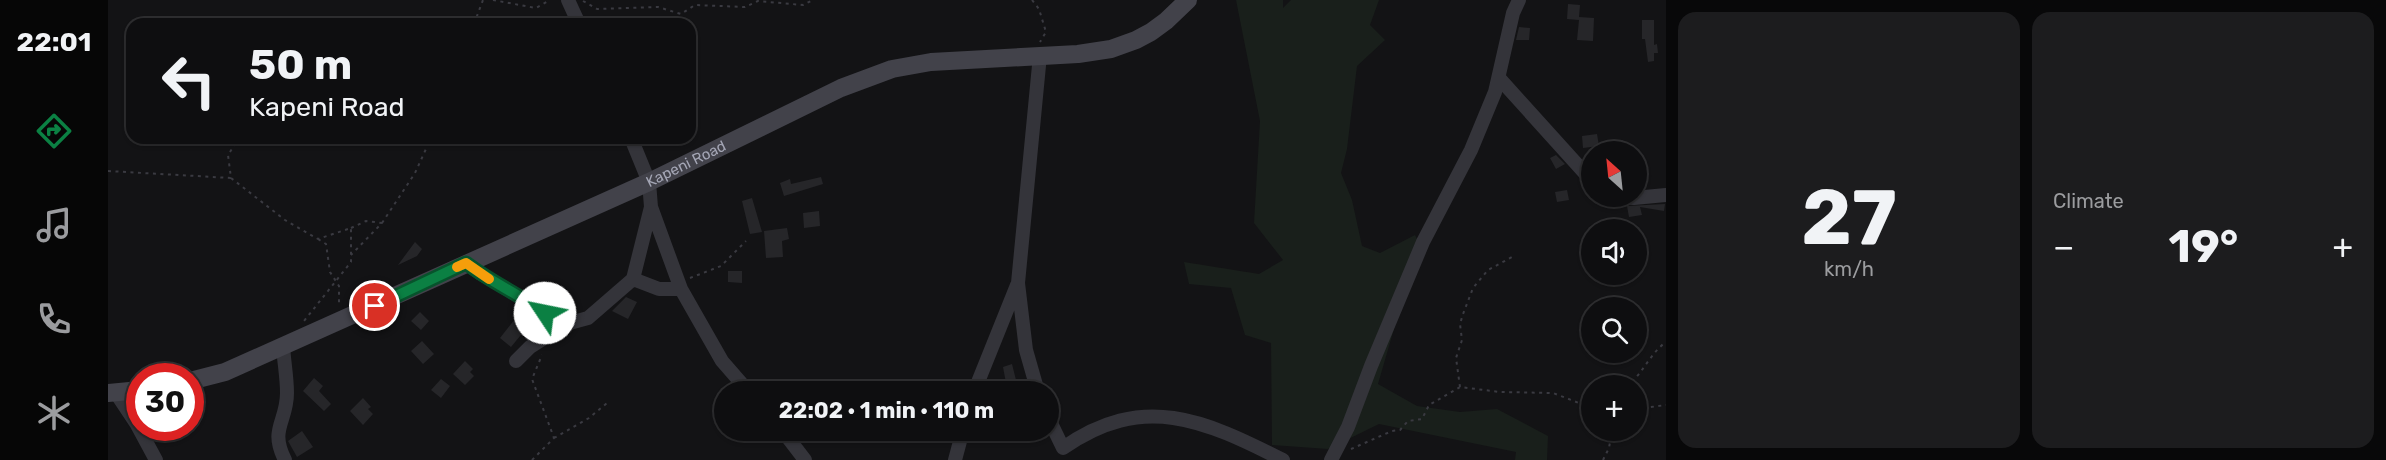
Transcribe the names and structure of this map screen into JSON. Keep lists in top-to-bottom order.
{
  "streets": {
    "main road": ["Kapeni Road"]
  },
  "north": "top left",
  "page": {
    "tabs": "22:01",
    "tile": [
      ["27", "km/h"],
      "Climate"
    ],
    "turn": ["50 m", "Kapeni Road"],
    "map_buttons": "+",
    "heat": ["−", "19°", "+"],
    "limit": "30",
    "trip": "22:02 · 1 min · 110 m"
  }
}
